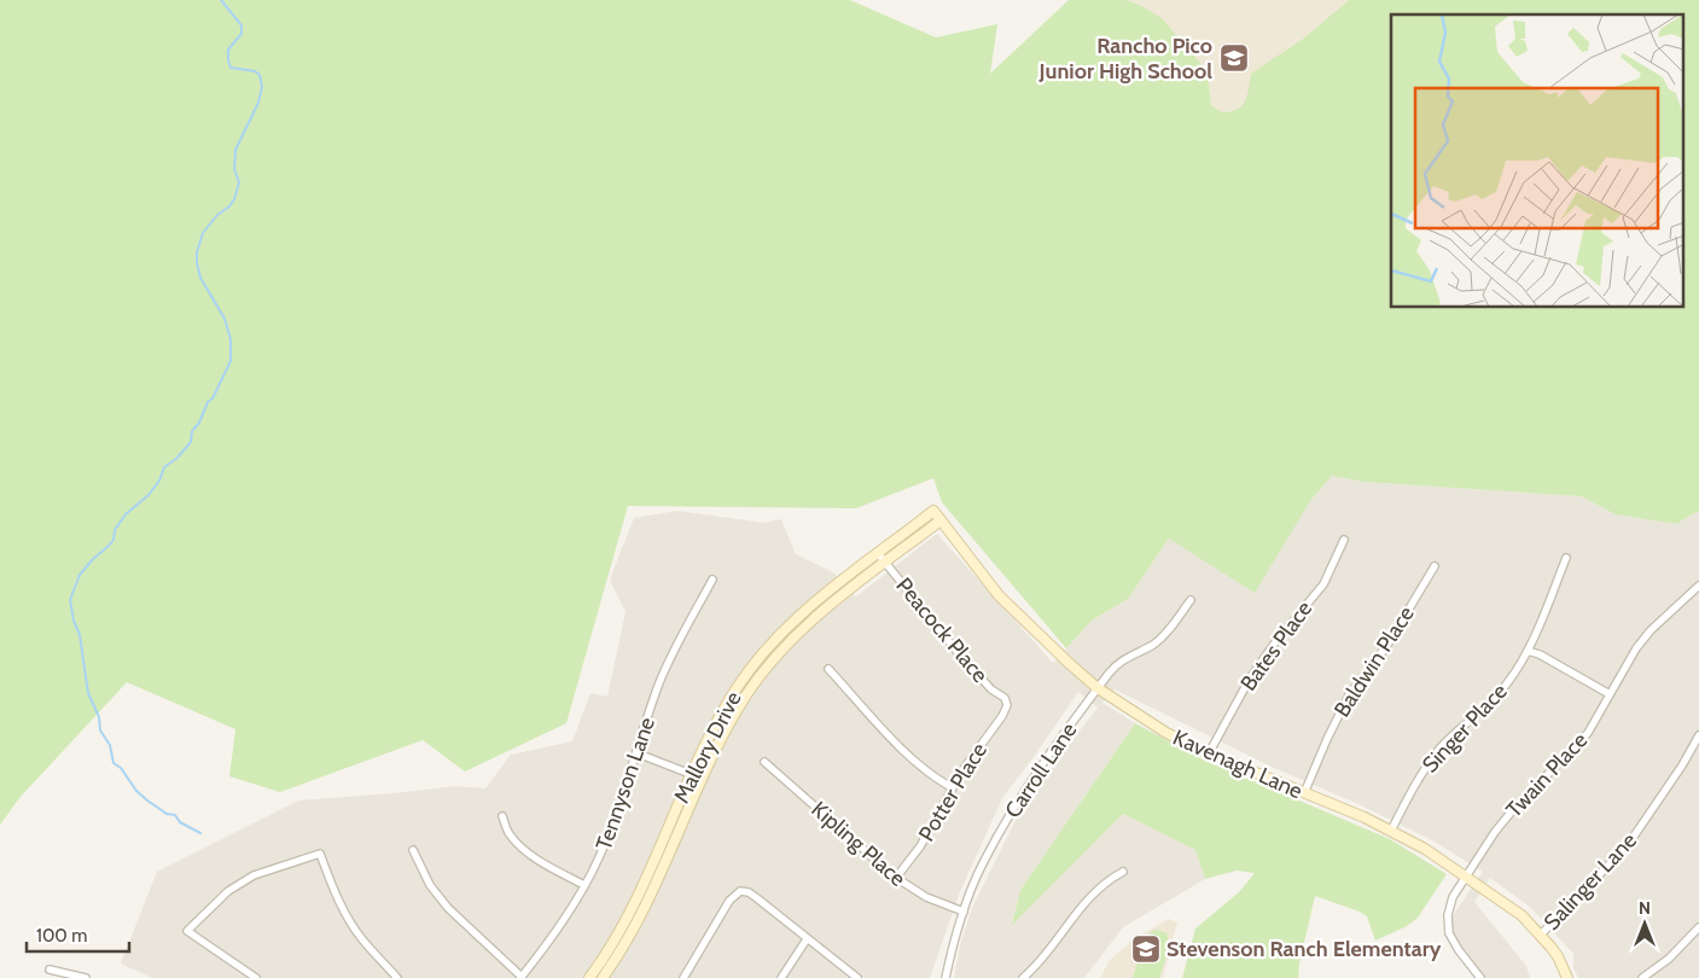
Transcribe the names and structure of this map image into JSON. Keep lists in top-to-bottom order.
{
  "streets": {
    "main road": ["Mallory Drive", "Kavenagh Lane"],
    "street": [
      "Peacock Place",
      "Bates Place",
      "Baldwin Place",
      "Singer Place",
      "Carroll Lane",
      "Twain Place",
      "Tennyson Lane",
      "Potter Place",
      "Kipling Place",
      "Salinger Lane"
    ]
  },
  "crossings": [
    ["Peacock Place", "Mallory Drive"],
    ["Peacock Place", "Potter Place"],
    ["Bates Place", "Kavenagh Lane"],
    ["Baldwin Place", "Kavenagh Lane"],
    ["Singer Place", "Kavenagh Lane"],
    ["Mallory Drive", "Kavenagh Lane"],
    ["Kavenagh Lane", "Carroll Lane"],
    ["Kavenagh Lane", "Twain Place"],
    ["Kavenagh Lane", "Salinger Lane"],
    ["Carroll Lane", "Kipling Place"],
    ["Potter Place", "Kipling Place"]
  ],
  "places": {
    "school or university": ["Rancho Pico Junior High School", "Stevenson Ranch Elementary"]
  },
  "scale_bar": "100 m",
  "north": "top"
}
